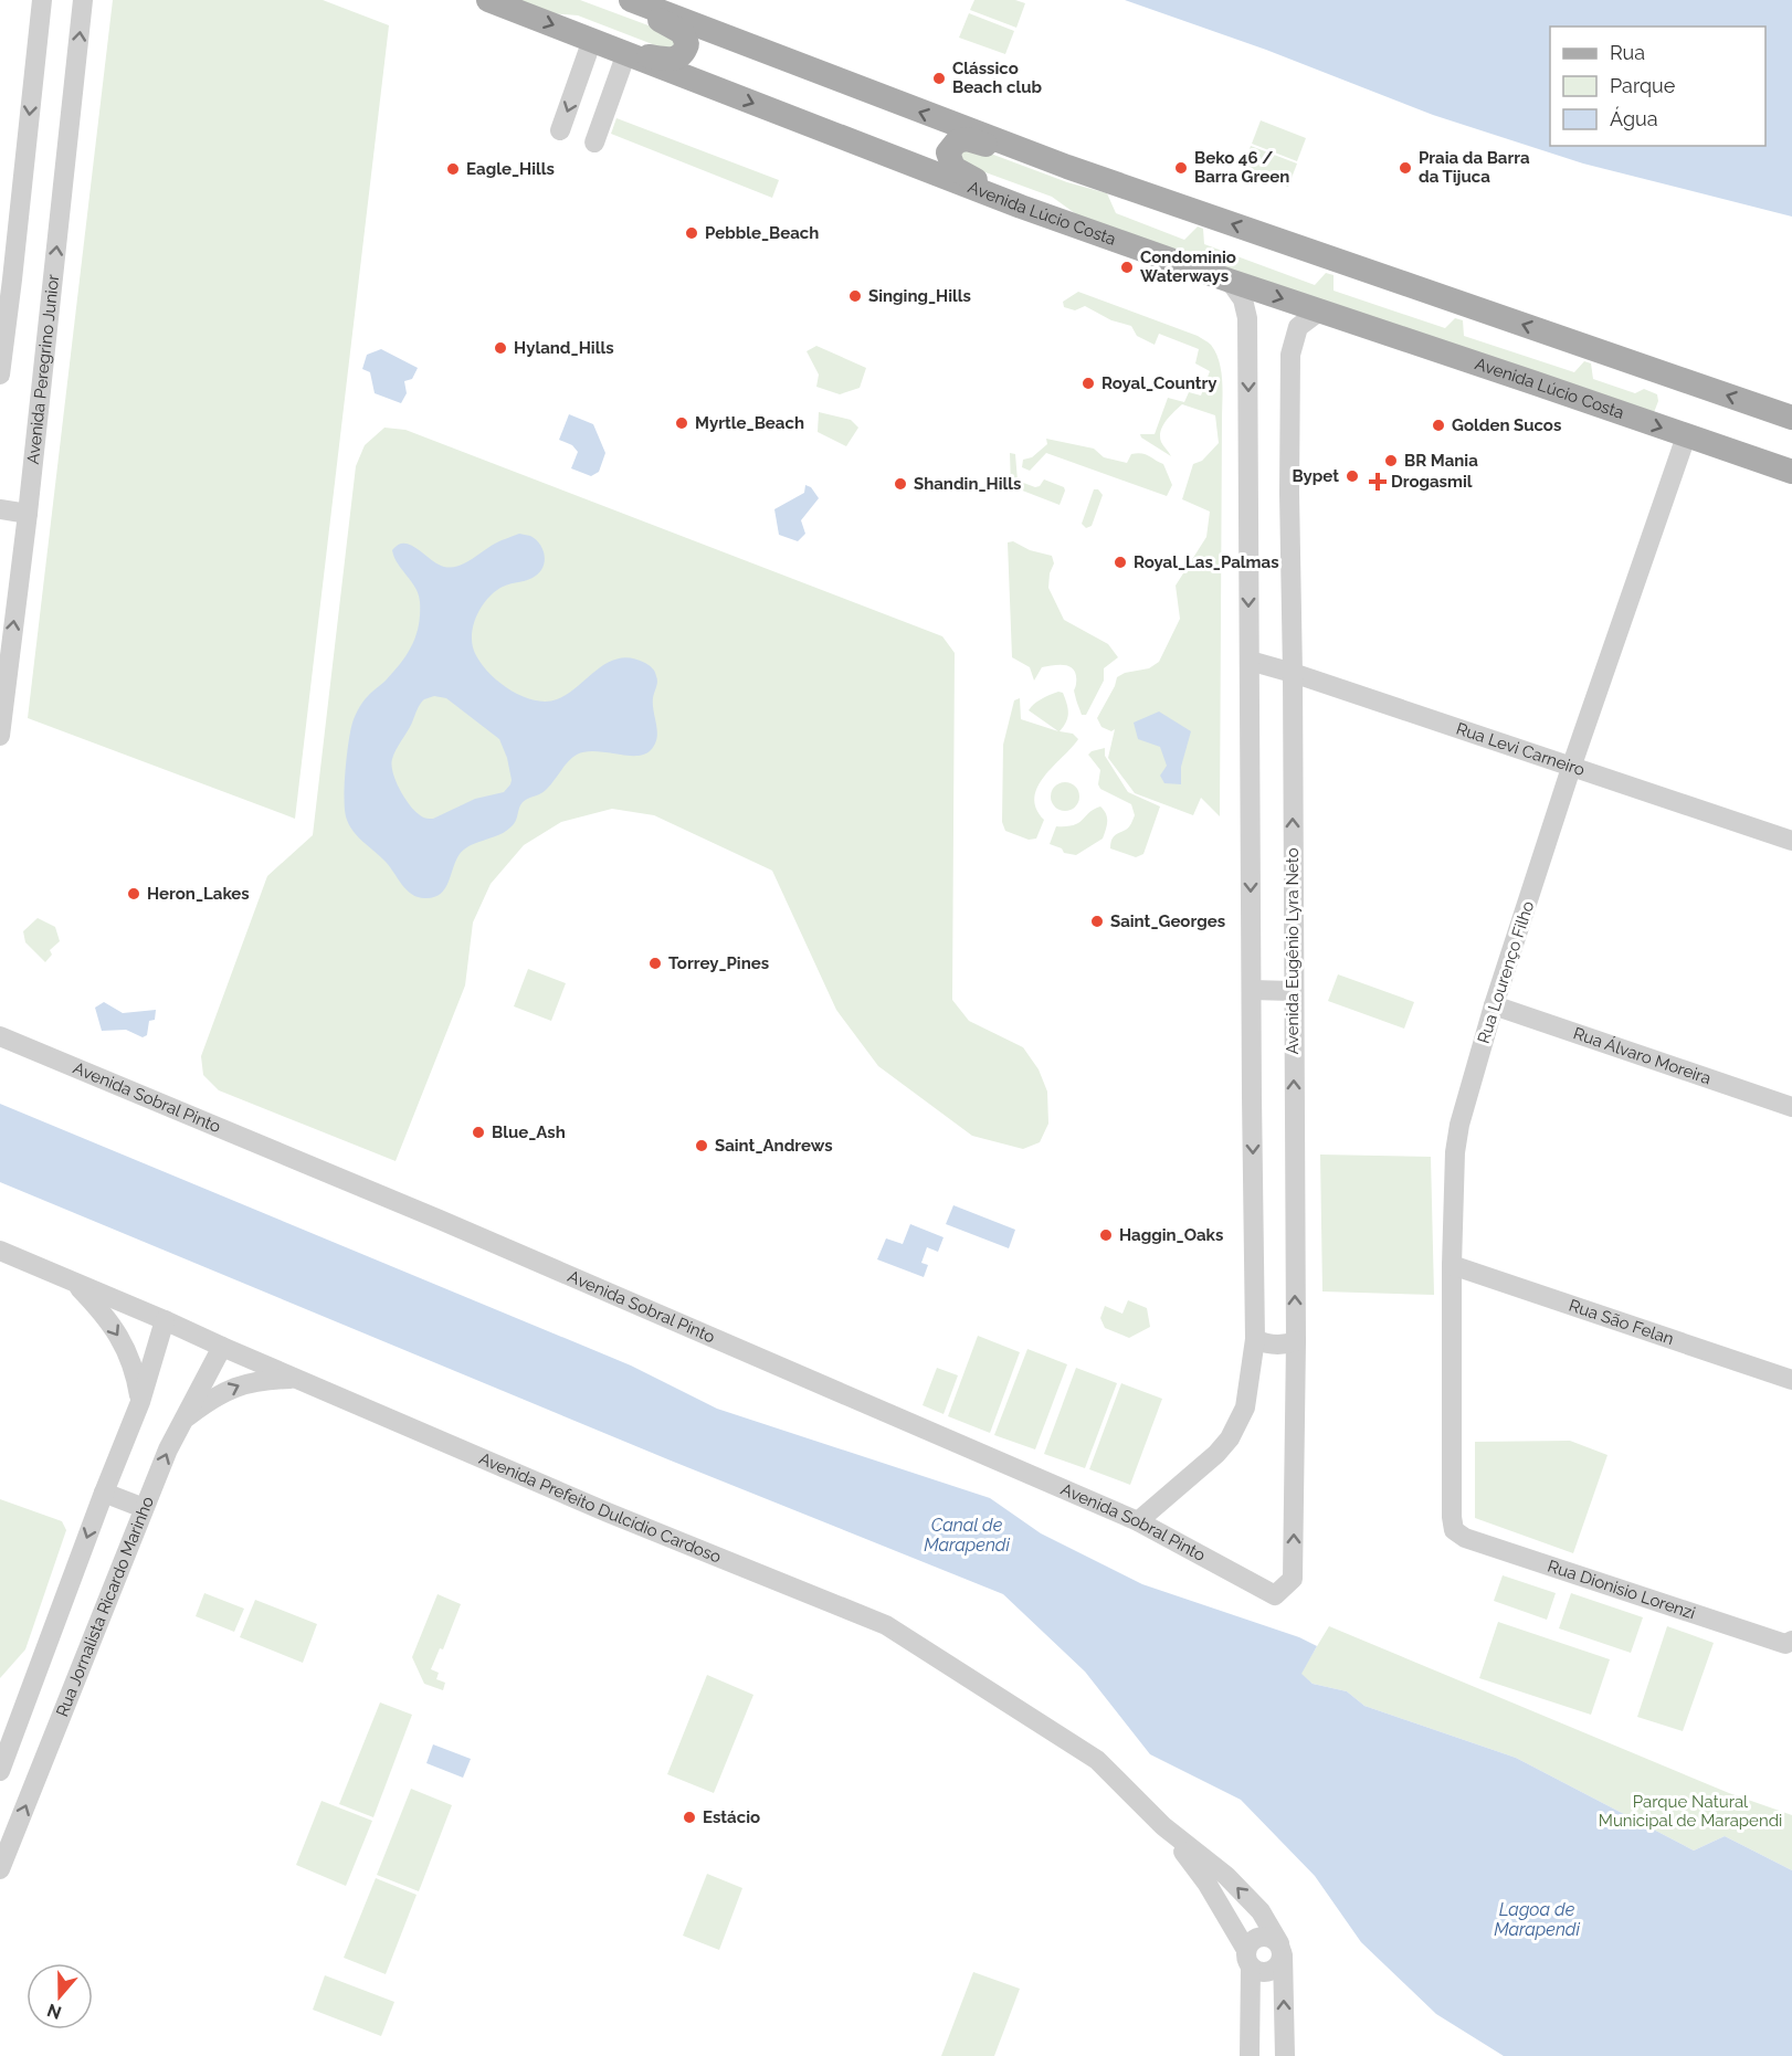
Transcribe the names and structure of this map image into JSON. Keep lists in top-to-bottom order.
{
  "streets": {
    "main road": ["Avenida Lúcio Costa"],
    "street": [
      "Avenida Peregrino Junior",
      "Rua Levi Carneiro",
      "Avenida Eugênio Lyra Neto",
      "Rua Lourenço Filho",
      "Rua Álvaro Moreira",
      "Avenida Sobral Pinto",
      "Rua São Felan",
      "Avenida Prefeito Dulcídio Cardoso",
      "Rua Dionisio Lorenzi",
      "Rua Jornalista Ricardo Marinho"
    ]
  },
  "crossings": [
    ["Avenida Lúcio Costa", "Avenida Eugênio Lyra Neto"],
    ["Avenida Lúcio Costa", "Rua Lourenço Filho"],
    ["Rua Levi Carneiro", "Avenida Eugênio Lyra Neto"],
    ["Rua Levi Carneiro", "Rua Lourenço Filho"],
    ["Avenida Eugênio Lyra Neto", "Avenida Sobral Pinto"],
    ["Rua Lourenço Filho", "Rua Álvaro Moreira"],
    ["Rua Lourenço Filho", "Rua São Felan"],
    ["Rua Lourenço Filho", "Rua Dionisio Lorenzi"],
    ["Avenida Prefeito Dulcídio Cardoso", "Rua Jornalista Ricardo Marinho"]
  ],
  "water": ["Canal de Marapendi", "Lagoa de Marapendi"],
  "parks": ["Parque Natural Municipal de Marapendi"],
  "places": {
    "other": [
      "Clássico Beach club",
      "Beko 46 / Barra Green",
      "Praia da Barra da Tijuca",
      "Eagle_Hills",
      "Pebble_Beach",
      "Condominio Waterways",
      "Singing_Hills",
      "Hyland_Hills",
      "Royal_Country",
      "Myrtle_Beach",
      "Golden Sucos",
      "BR Mania",
      "Bypet",
      "Shandin_Hills",
      "Royal_Las_Palmas",
      "Heron_Lakes",
      "Saint_Georges",
      "Torrey_Pines",
      "Blue_Ash",
      "Saint_Andrews",
      "Haggin_Oaks",
      "Estácio"
    ],
    "health": ["Drogasmil"]
  },
  "legend": ["Rua", "Parque", "Água"],
  "north": "bottom"
}
